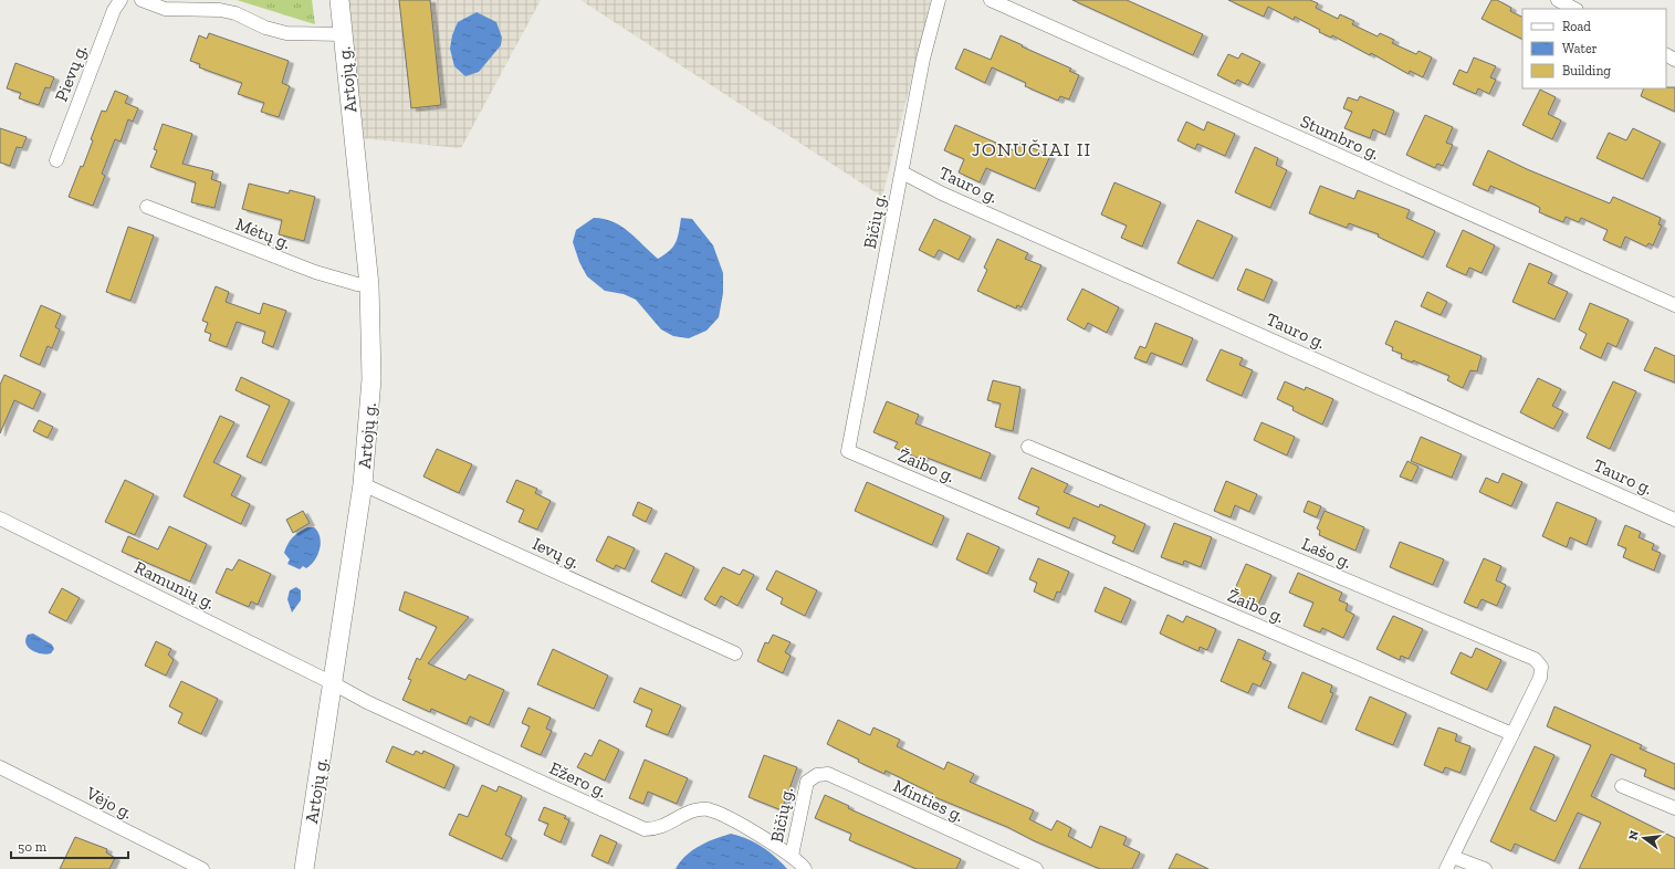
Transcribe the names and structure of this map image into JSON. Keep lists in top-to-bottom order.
{
  "streets": {
    "main road": ["Artojų g."],
    "street": [
      "Pievų g.",
      "Stumbro g.",
      "Tauro g.",
      "Bičių g.",
      "Mėtų g.",
      "Žaibo g.",
      "Ievų g.",
      "Lašo g.",
      "Ramunių g.",
      "Ežero g.",
      "Minties g.",
      "Vėjo g."
    ]
  },
  "crossings": [
    ["Artojų g.", "Mėtų g."],
    ["Artojų g.", "Ievų g."],
    ["Artojų g.", "Ramunių g."],
    ["Artojų g.", "Ežero g."],
    ["Tauro g.", "Bičių g."],
    ["Bičių g.", "Žaibo g."],
    ["Bičių g.", "Ežero g."],
    ["Bičių g.", "Minties g."],
    ["Žaibo g.", "Lašo g."],
    ["Ramunių g.", "Ežero g."]
  ],
  "districts": ["JONUČIAI II"],
  "legend": ["Road", "Water", "Building"],
  "scale_bar": "50 m",
  "north": "left"
}
